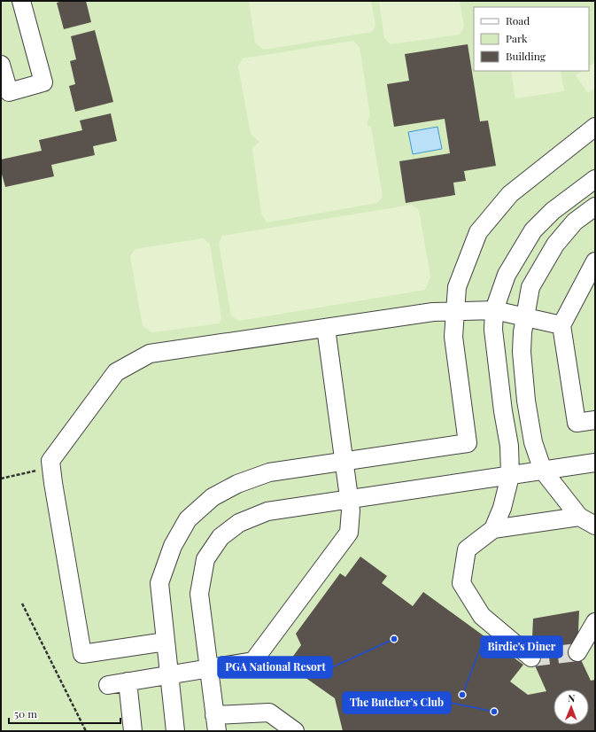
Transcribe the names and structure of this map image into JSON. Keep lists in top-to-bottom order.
{
  "places": ["PGA National Resort", "Birdie's Diner", "The Butcher’s Club"],
  "legend": ["Road", "Park", "Building"],
  "scale_bar": "50 m",
  "north": "top"
}
